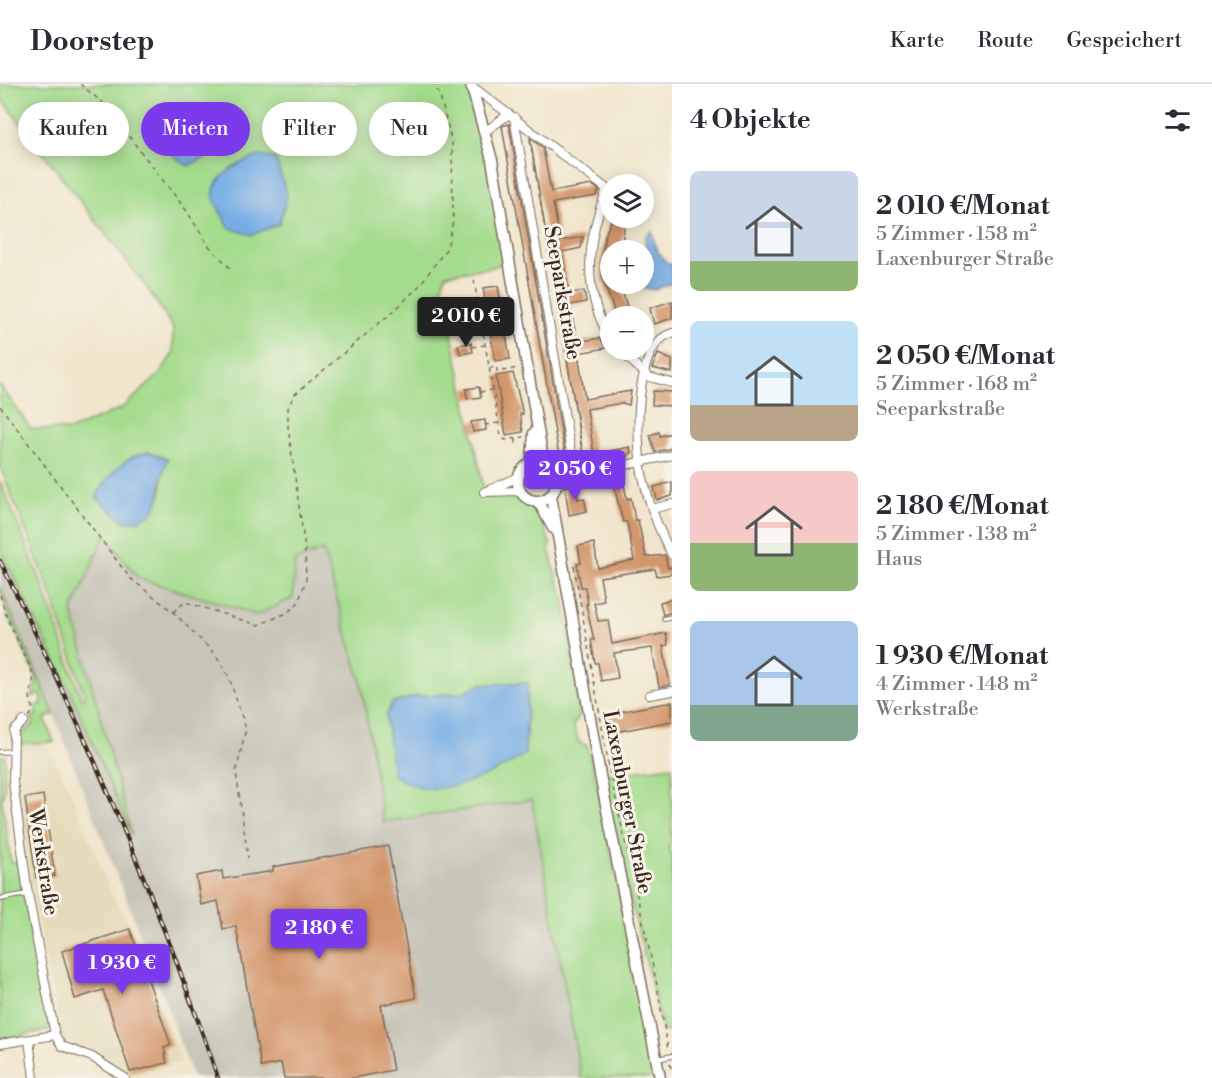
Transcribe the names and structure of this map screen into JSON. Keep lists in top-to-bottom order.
{
  "streets": {
    "main road": ["Laxenburger Straße"],
    "street": ["Seeparkstraße", "Werkstraße"]
  },
  "page": {
    "header": "Doorstep",
    "nav": ["Karte", "Route", "Gespeichert"],
    "heading": "4 Objekte",
    "chip": [
      "Kaufen",
      "Mieten",
      "Filter",
      "Neu"
    ],
    "list": [
      {
        "name": "2 010 €/Monat",
        "note": "5 Zimmer · 158 m² · Laxenburger Straße"
      },
      {
        "name": "2 050 €/Monat",
        "note": "5 Zimmer · 168 m² · Seeparkstraße"
      },
      {
        "name": "2 180 €/Monat",
        "note": "5 Zimmer · 138 m² · Haus"
      },
      {
        "name": "1 930 €/Monat",
        "note": "4 Zimmer · 148 m² · Werkstraße"
      }
    ],
    "map_buttons": ["+", "−"],
    "price": [
      "2 010 €",
      "2 050 €",
      "2 180 €",
      "1 930 €"
    ]
  }
}
